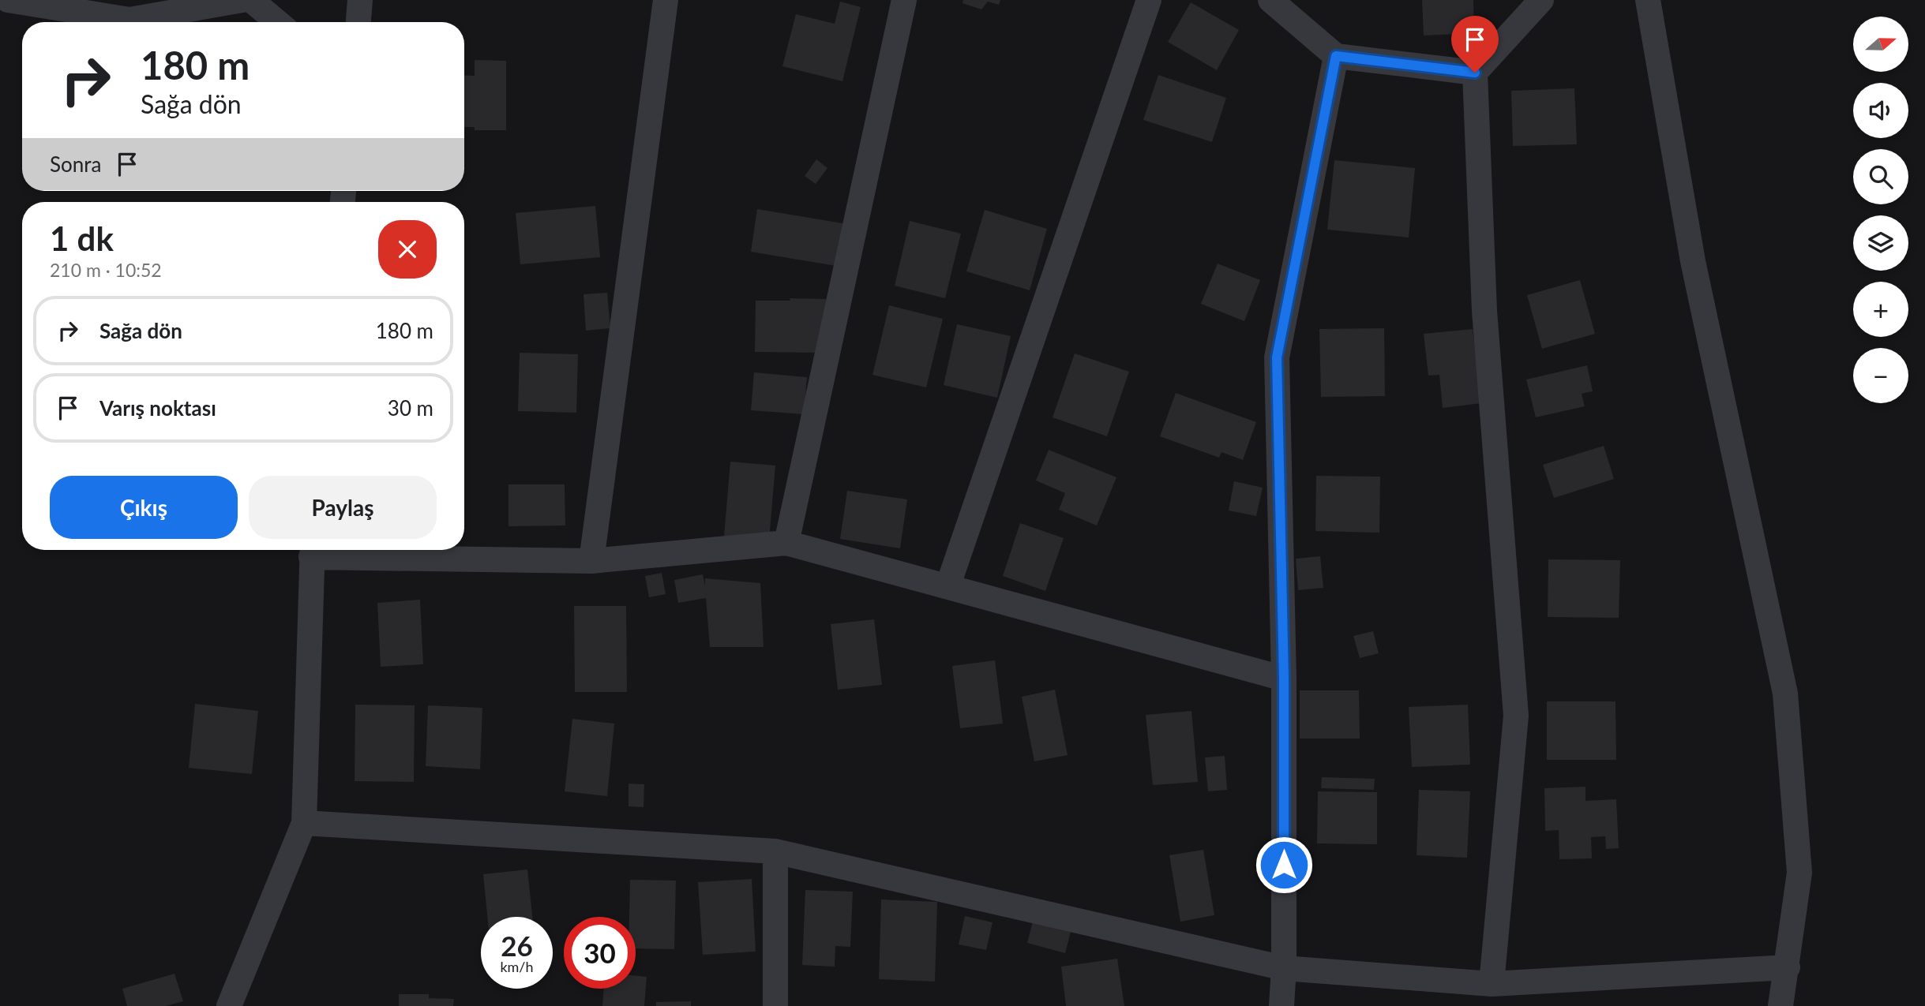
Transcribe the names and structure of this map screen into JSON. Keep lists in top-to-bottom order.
{
  "north": "right",
  "page": {
    "map_buttons": ["+", "−"],
    "turn": ["180 m", "Sağa dön"],
    "then": "Sonra",
    "heading": ["1 dk", "210 m · 10:52"],
    "list": [
      {
        "name": "Sağa dön",
        "value": "180 m"
      },
      {
        "name": "Varış noktası",
        "value": "30 m"
      }
    ],
    "buttons": ["Çıkış", "Paylaş"],
    "speed": "26 km/h",
    "limit": "30"
  }
}
